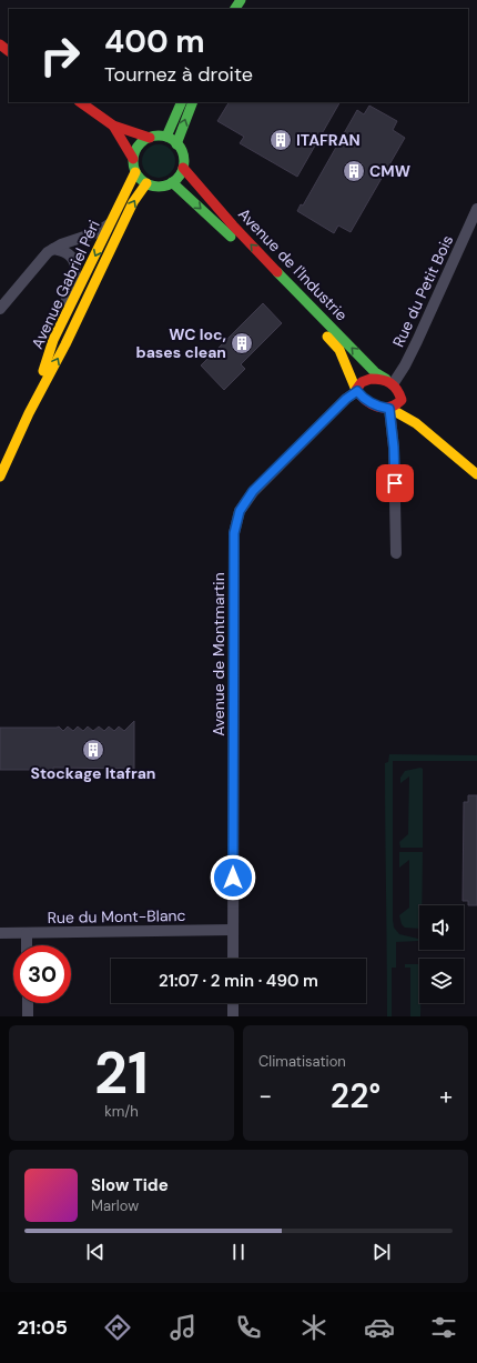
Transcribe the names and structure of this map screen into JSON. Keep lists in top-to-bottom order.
{
  "streets": {
    "street": [
      "Avenue de l'Industrie",
      "Avenue Gabriel Péri",
      "Rue du Petit Bois",
      "Avenue de Montmartin",
      "Rue du Mont-Blanc"
    ]
  },
  "crossings": [
    ["Avenue de l'Industrie", "Avenue Gabriel Péri"],
    ["Avenue de l'Industrie", "Rue du Petit Bois"],
    ["Avenue de l'Industrie", "Avenue de Montmartin"],
    ["Rue du Petit Bois", "Avenue de Montmartin"],
    ["Avenue de Montmartin", "Rue du Mont-Blanc"]
  ],
  "places": {
    "building": [
      "ITAFRAN",
      "CMW",
      "WC loc, bases clean",
      "Stockage Itafran"
    ]
  },
  "page": {
    "turn": ["400 m", "Tournez à droite"],
    "limit": "30",
    "trip": "21:07 · 2 min · 490 m",
    "tile": [
      ["21", "km/h"],
      "Climatisation"
    ],
    "heat": ["−", "22°", "+"],
    "song": ["Slow Tide", "Marlow"],
    "tabs": "21:05"
  }
}
